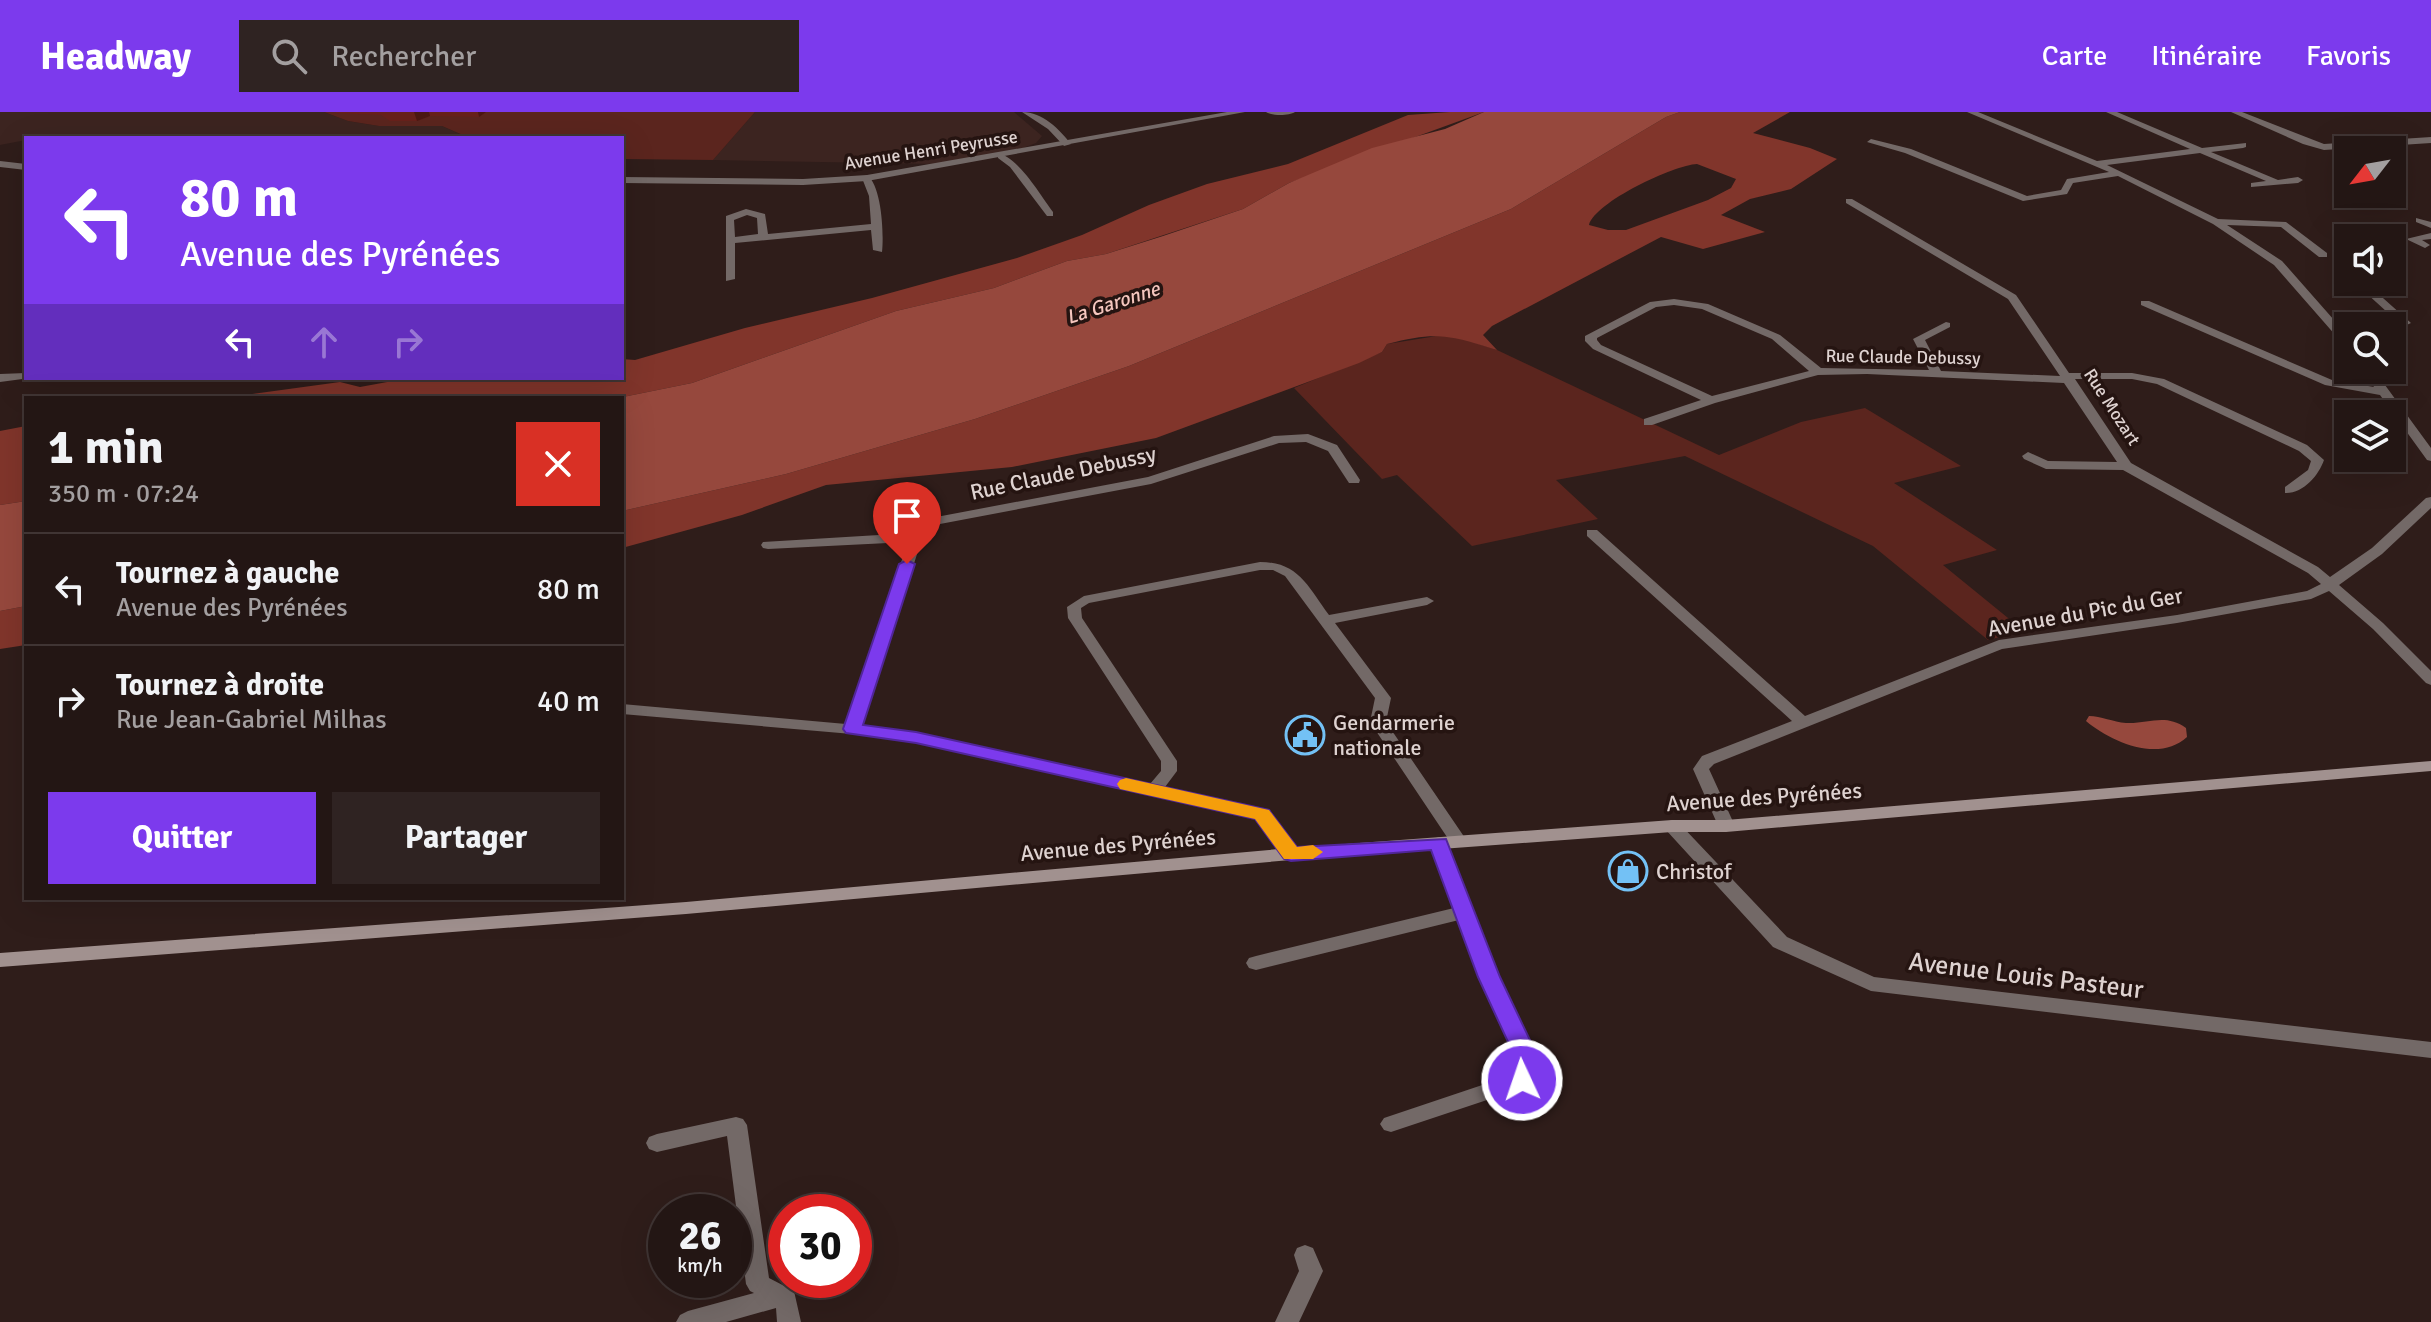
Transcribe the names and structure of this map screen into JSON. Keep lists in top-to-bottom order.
{
  "streets": {
    "main road": ["Avenue des Pyrénées"],
    "street": [
      "Avenue Henri Peyrusse",
      "Rue Claude Debussy",
      "Rue Mozart",
      "Avenue du Pic du Ger",
      "Avenue Louis Pasteur"
    ]
  },
  "crossings": [
    ["Rue Claude Debussy", "Rue Mozart"],
    ["Rue Mozart", "Avenue du Pic du Ger"],
    ["Avenue du Pic du Ger", "Avenue des Pyrénées"],
    ["Avenue des Pyrénées", "Avenue Louis Pasteur"]
  ],
  "water": ["La Garonne"],
  "places": {
    "public building": ["Gendarmerie nationale"],
    "shop": ["Christof"]
  },
  "north": "bottom left",
  "page": {
    "header": "Headway",
    "search": "Rechercher",
    "nav": ["Carte", "Itinéraire", "Favoris"],
    "turn": ["80 m", "Avenue des Pyrénées"],
    "heading": ["1 min", "350 m · 07:24"],
    "list": [
      {
        "name": "Tournez à gauche",
        "note": "Avenue des Pyrénées",
        "value": "80 m"
      },
      {
        "name": "Tournez à droite",
        "note": "Rue Jean-Gabriel Milhas",
        "value": "40 m"
      }
    ],
    "buttons": ["Quitter", "Partager"],
    "speed": "26 km/h",
    "limit": "30"
  }
}
